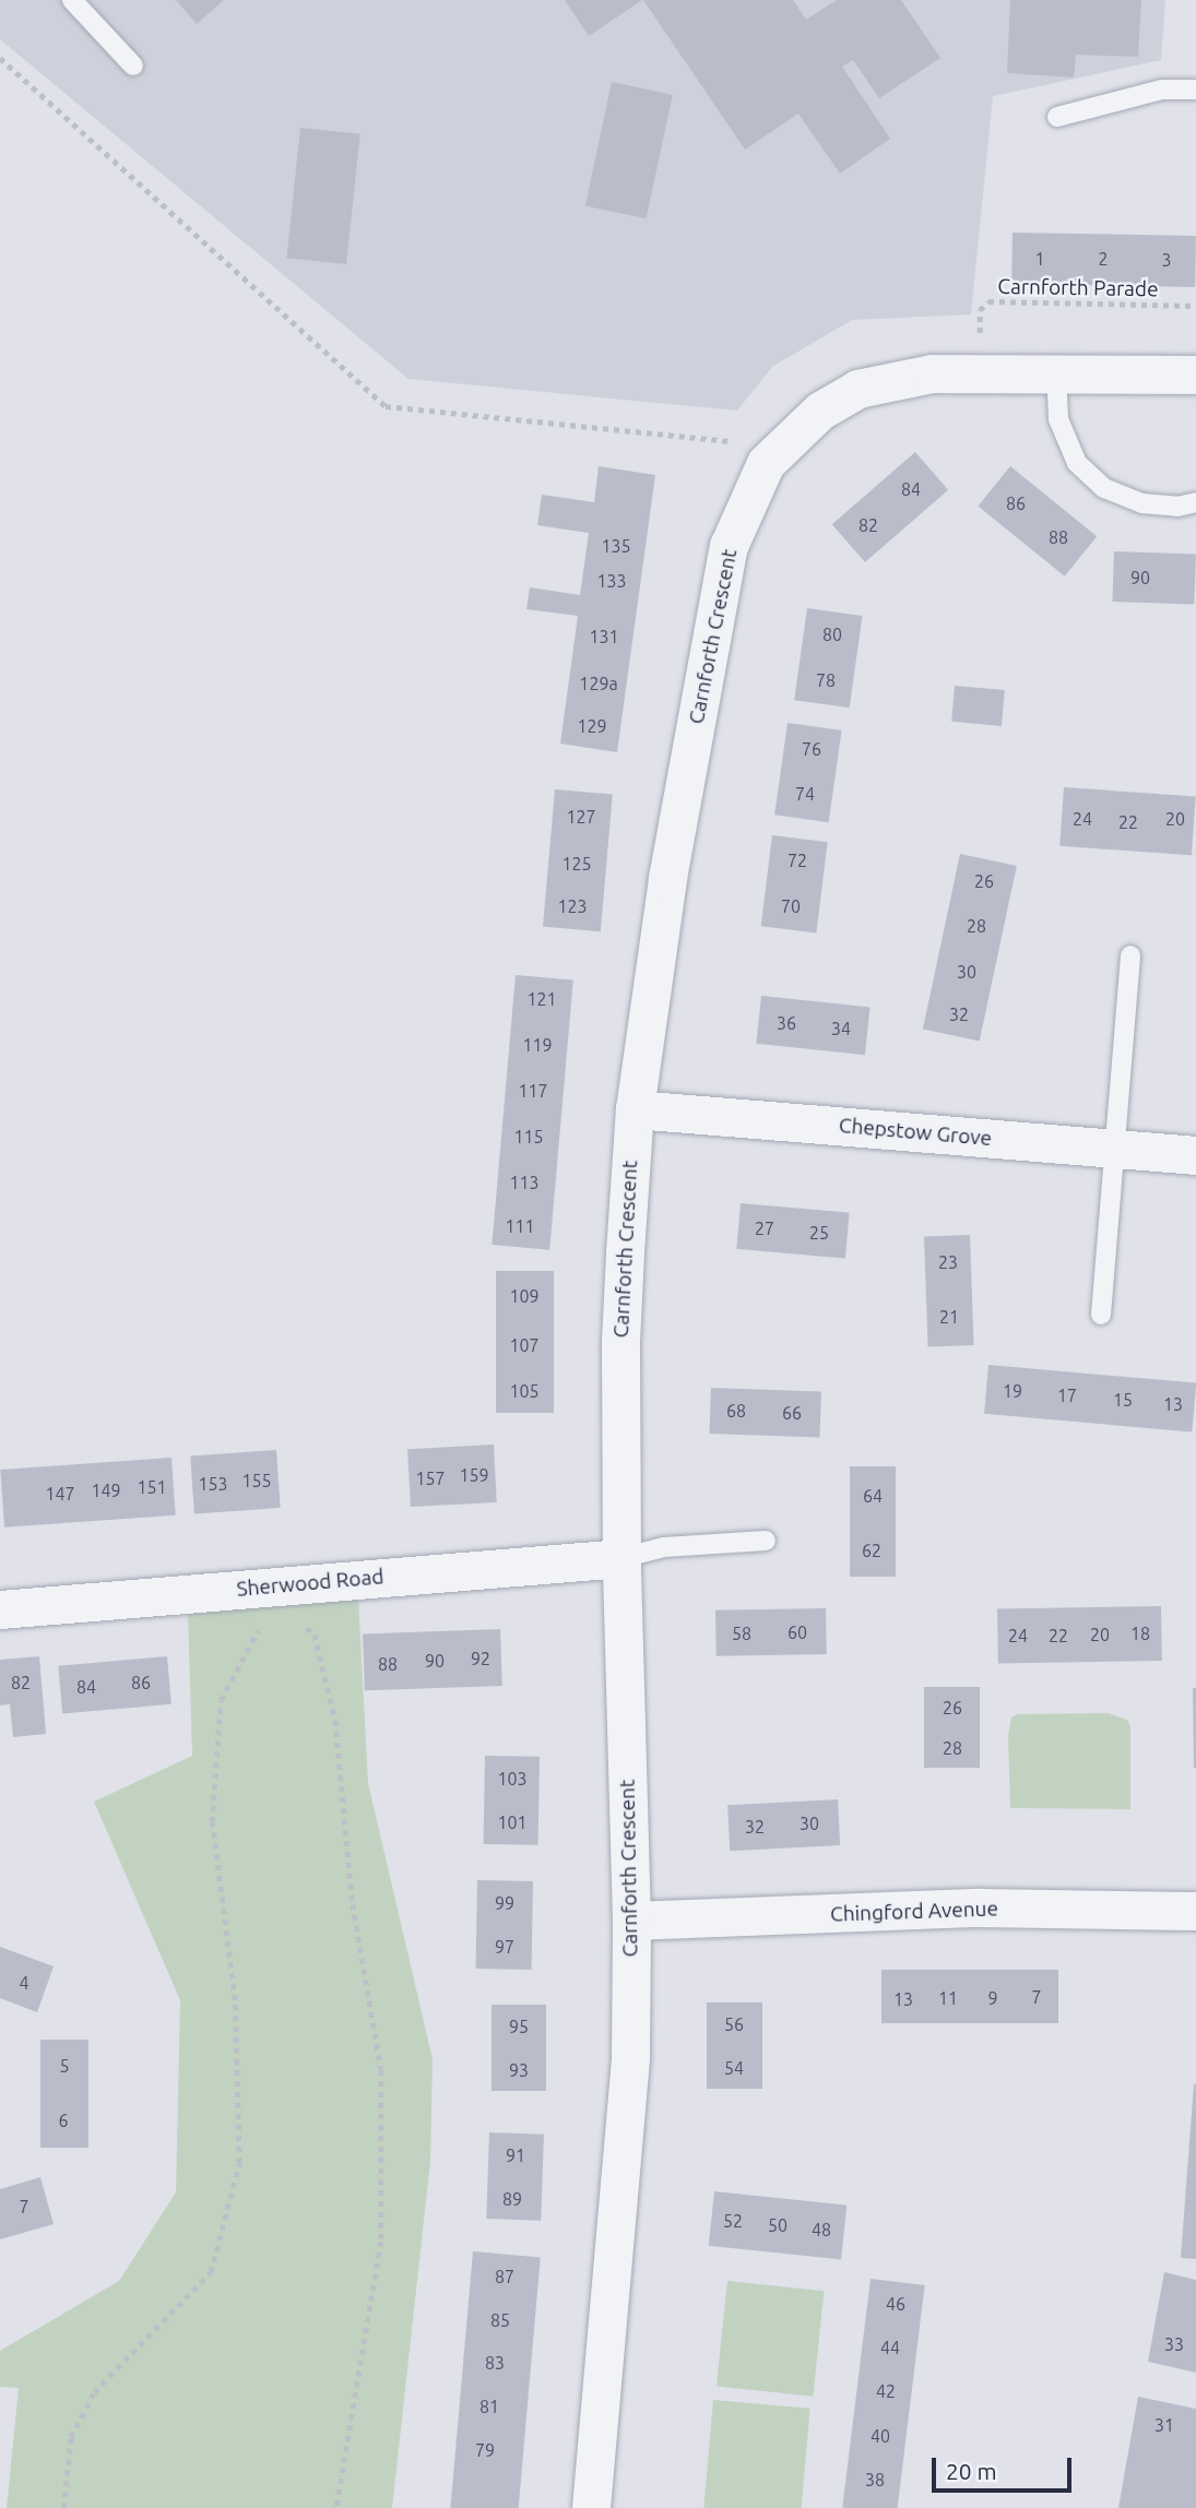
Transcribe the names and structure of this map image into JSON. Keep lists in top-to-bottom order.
{
  "streets": {
    "street": [
      "Carnforth Crescent",
      "Chepstow Grove",
      "Sherwood Road",
      "Chingford Avenue"
    ],
    "path": ["Carnforth Parade"]
  },
  "crossings": [
    ["Carnforth Parade", "Carnforth Crescent"],
    ["Carnforth Crescent", "Chepstow Grove"],
    ["Carnforth Crescent", "Sherwood Road"],
    ["Carnforth Crescent", "Chingford Avenue"]
  ],
  "house_numbers": [
    "1",
    "2",
    "3",
    "84",
    "86",
    "82",
    "88",
    "135",
    "90",
    "133",
    "80",
    "131",
    "78",
    "129a",
    "129",
    "76",
    "74",
    "127",
    "24",
    "20",
    "22",
    "72",
    "125",
    "26",
    "123",
    "70",
    "28",
    "30",
    "121",
    "32",
    "36",
    "34",
    "119",
    "117",
    "115",
    "113",
    "111",
    "27",
    "25",
    "23",
    "109",
    "21",
    "107",
    "105",
    "19",
    "17",
    "15",
    "13",
    "68",
    "66",
    "159",
    "157",
    "155",
    "153",
    "151",
    "149",
    "147",
    "64",
    "62",
    "60",
    "58",
    "18",
    "20",
    "24",
    "22",
    "92",
    "90",
    "88",
    "82",
    "86",
    "84",
    "26",
    "28",
    "103",
    "101",
    "30",
    "32",
    "99",
    "97",
    "4",
    "7",
    "11",
    "9",
    "13",
    "56",
    "95",
    "5",
    "54",
    "93",
    "6",
    "91",
    "89",
    "7",
    "52",
    "50",
    "48",
    "87",
    "46",
    "85",
    "33",
    "44",
    "83",
    "42",
    "81",
    "31",
    "40",
    "79",
    "38"
  ],
  "scale_bar": "20 m"
}
